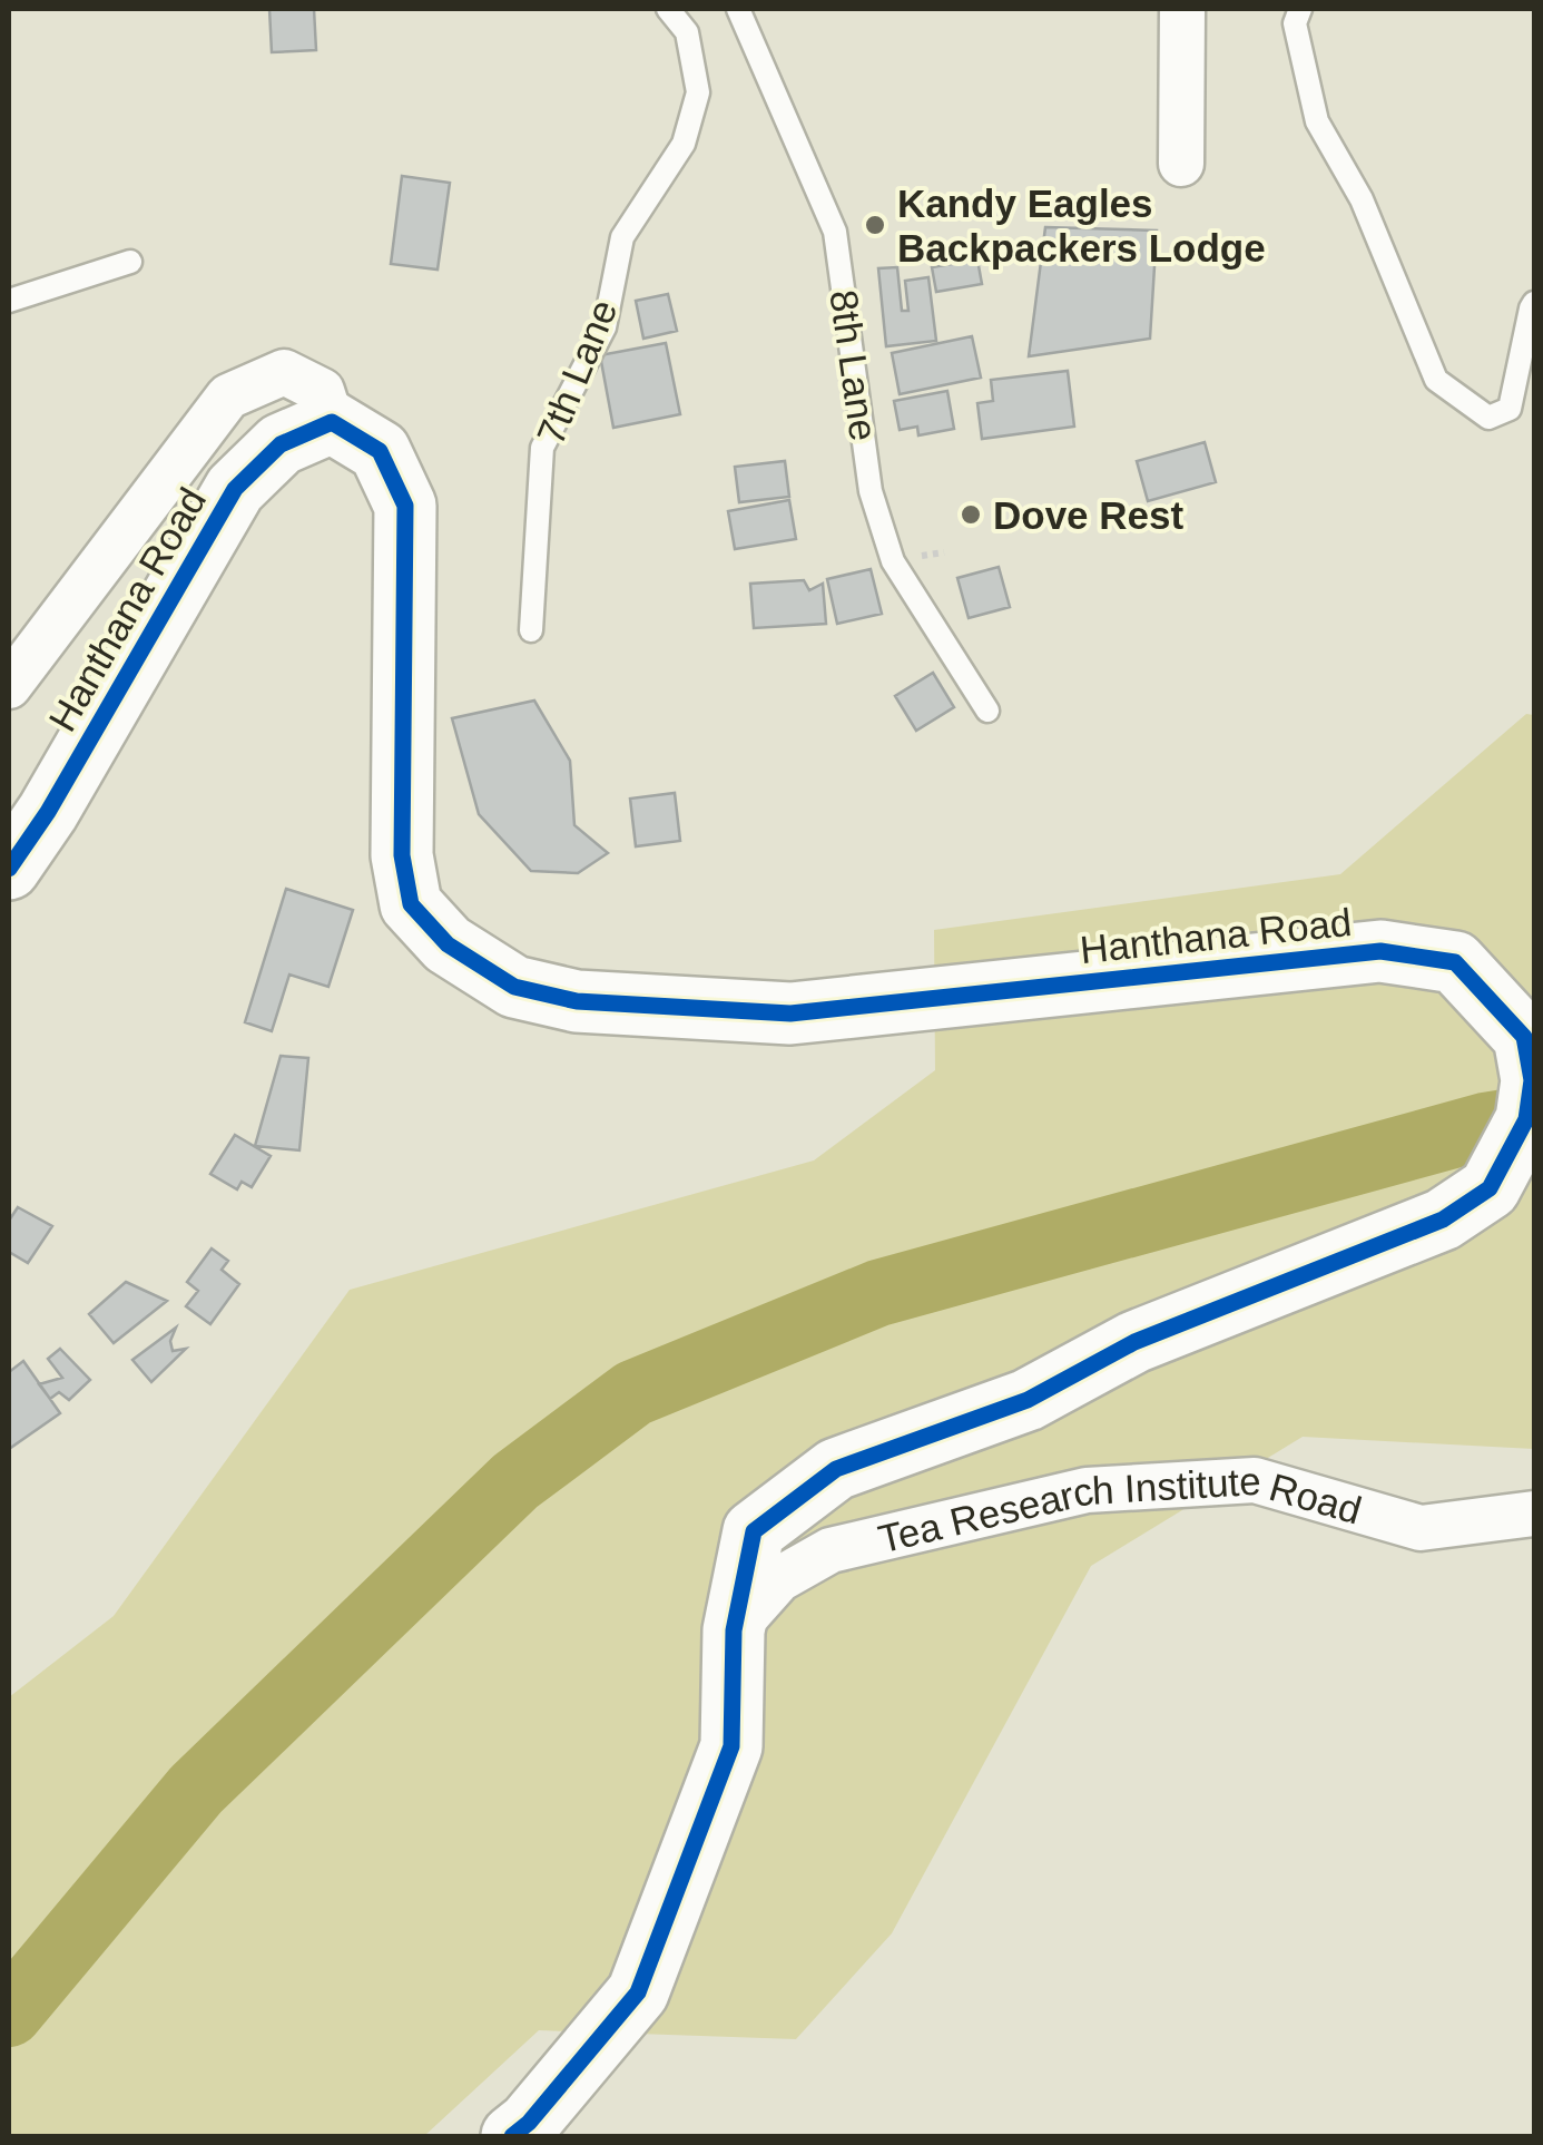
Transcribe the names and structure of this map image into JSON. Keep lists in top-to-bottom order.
{
  "streets": {
    "street": ["Hanthana Road", "Tea Research Institute Road"],
    "lane": ["8th Lane", "7th Lane"]
  },
  "crossings": [
    ["Hanthana Road", "Tea Research Institute Road"]
  ],
  "places": ["Kandy Eagles Backpackers Lodge", "Dove Rest"]
}
